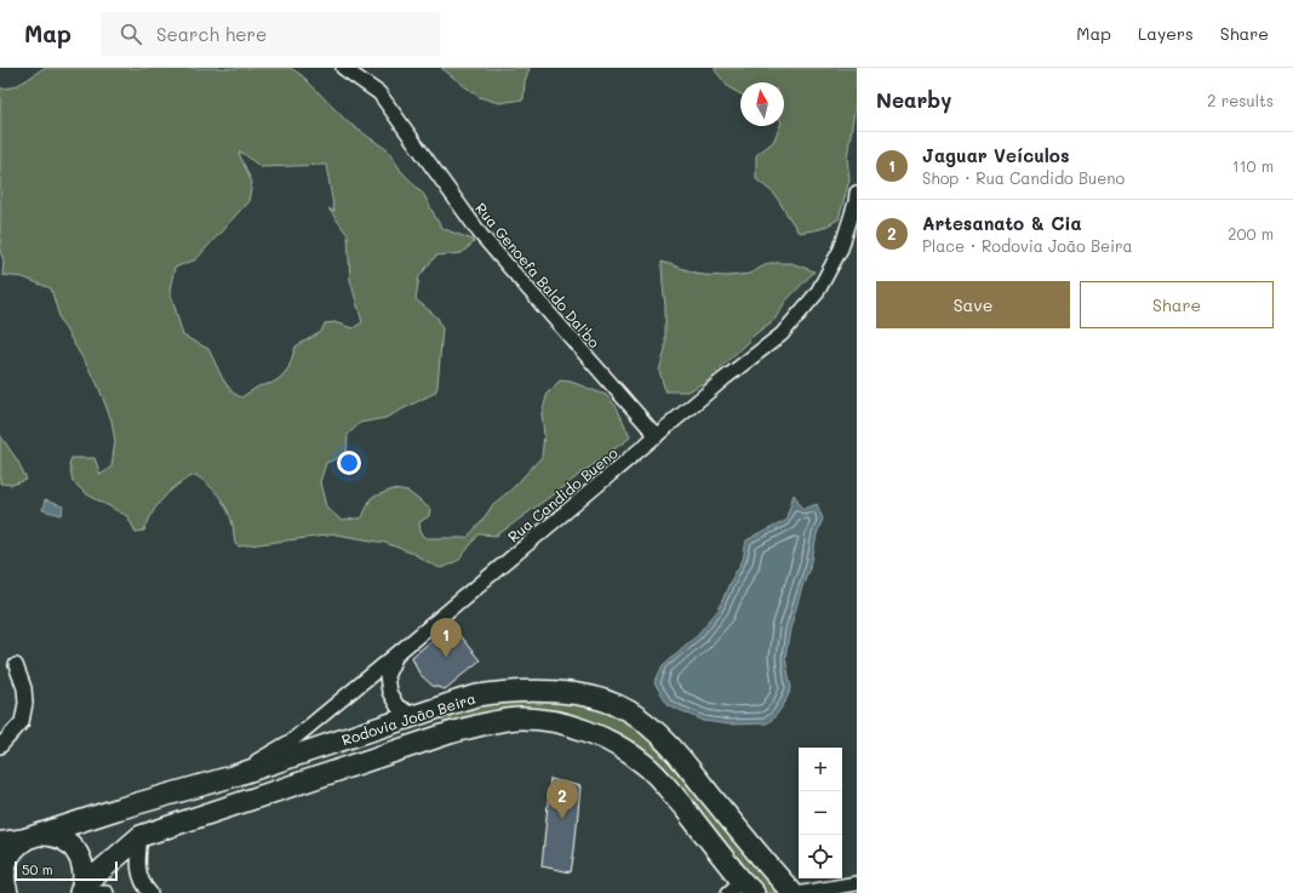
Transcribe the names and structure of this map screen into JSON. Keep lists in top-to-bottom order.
{
  "streets": {
    "main road": ["Rodovia João Beira"],
    "street": ["Rua Genoefa Baldo Dal'bo", "Rua Candido Bueno"]
  },
  "crossings": [
    ["Rua Genoefa Baldo Dal'bo", "Rua Candido Bueno"],
    ["Rua Candido Bueno", "Rodovia João Beira"]
  ],
  "scale_bar": "50 m",
  "north": "top",
  "page": {
    "header": "Map",
    "search": "Search here",
    "nav": ["Map", "Layers", "Share"],
    "heading": ["Nearby", "2 results"],
    "list": [
      {
        "mark": "1",
        "name": "Jaguar Veículos",
        "note": "Shop · Rua Candido Bueno",
        "value": "110 m"
      },
      {
        "mark": "2",
        "name": "Artesanato & Cia",
        "note": "Place · Rodovia João Beira",
        "value": "200 m"
      }
    ],
    "buttons": ["Save", "Share"],
    "pins": ["1", "2"],
    "map_buttons": ["+", "−"],
    "scale": "50 m"
  }
}
